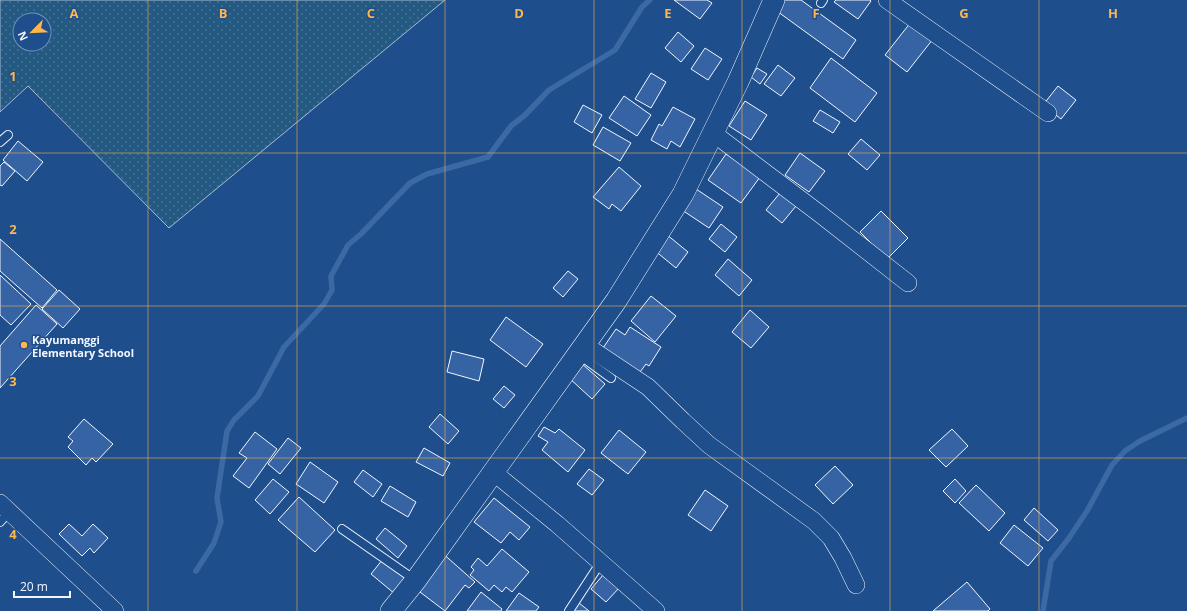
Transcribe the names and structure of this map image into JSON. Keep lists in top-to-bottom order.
{
  "places": ["Kayumanggi Elementary School"],
  "scale_bar": "20 m",
  "north": "bottom left",
  "grid": {
    "columns": [
      "A",
      "B",
      "C",
      "D",
      "E",
      "F",
      "G",
      "H"
    ],
    "rows": [
      "1",
      "2",
      "3",
      "4"
    ]
  }
}
